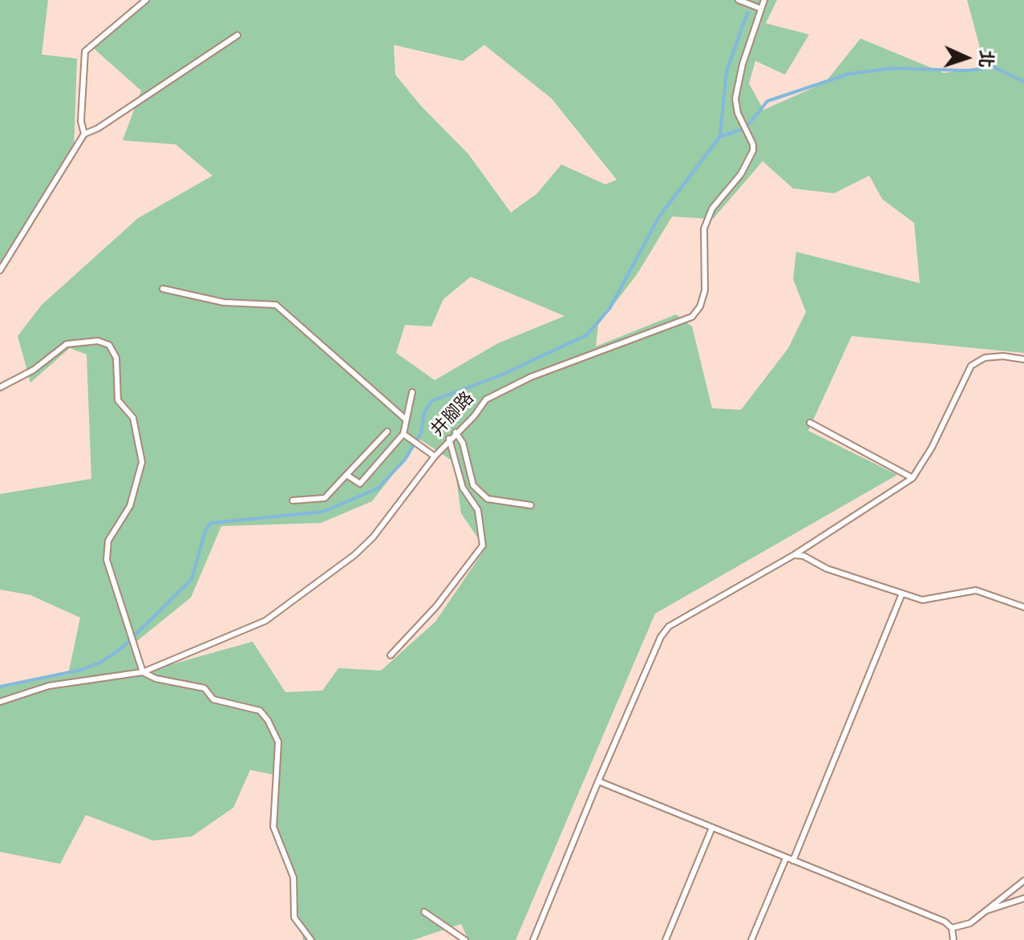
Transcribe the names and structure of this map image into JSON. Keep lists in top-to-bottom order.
{
  "streets": {
    "lane": ["井腳路"]
  },
  "north": "right"
}
